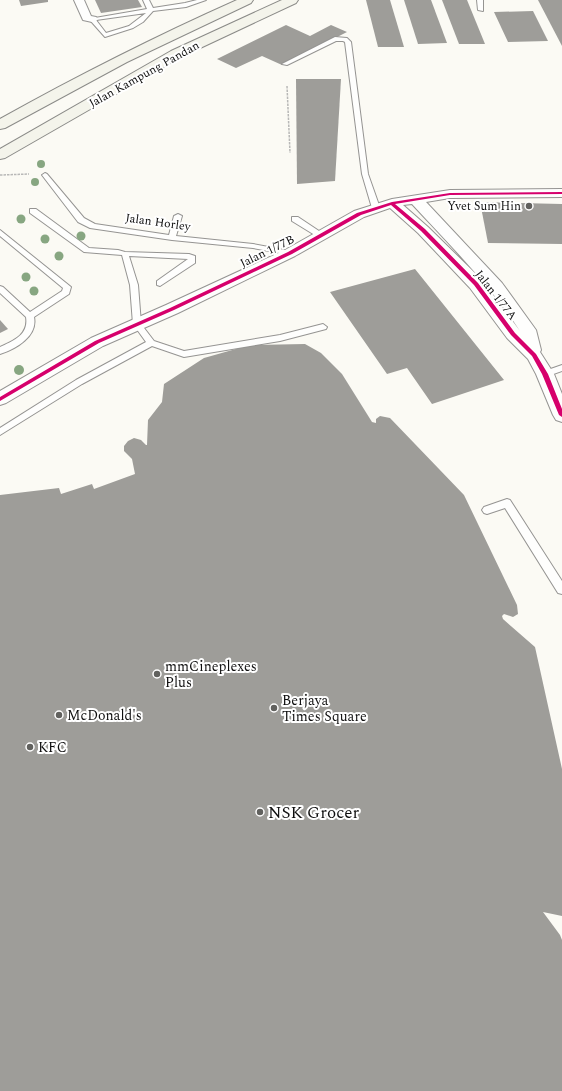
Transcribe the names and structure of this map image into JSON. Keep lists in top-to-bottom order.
{
  "streets": {
    "main road": ["Jalan Kampung Pandan"],
    "street": ["Jalan 1/77B", "Jalan 1/77A"],
    "lane": ["Jalan Horley"]
  },
  "crossings": [
    ["Jalan Horley", "Jalan 1/77B"],
    ["Jalan 1/77B", "Jalan 1/77A"]
  ],
  "places": [
    "Yvet Sum Hin",
    "mmCineplexes Plus",
    "Berjaya Times Square",
    "McDonald's",
    "KFC",
    "NSK Grocer"
  ]
}
